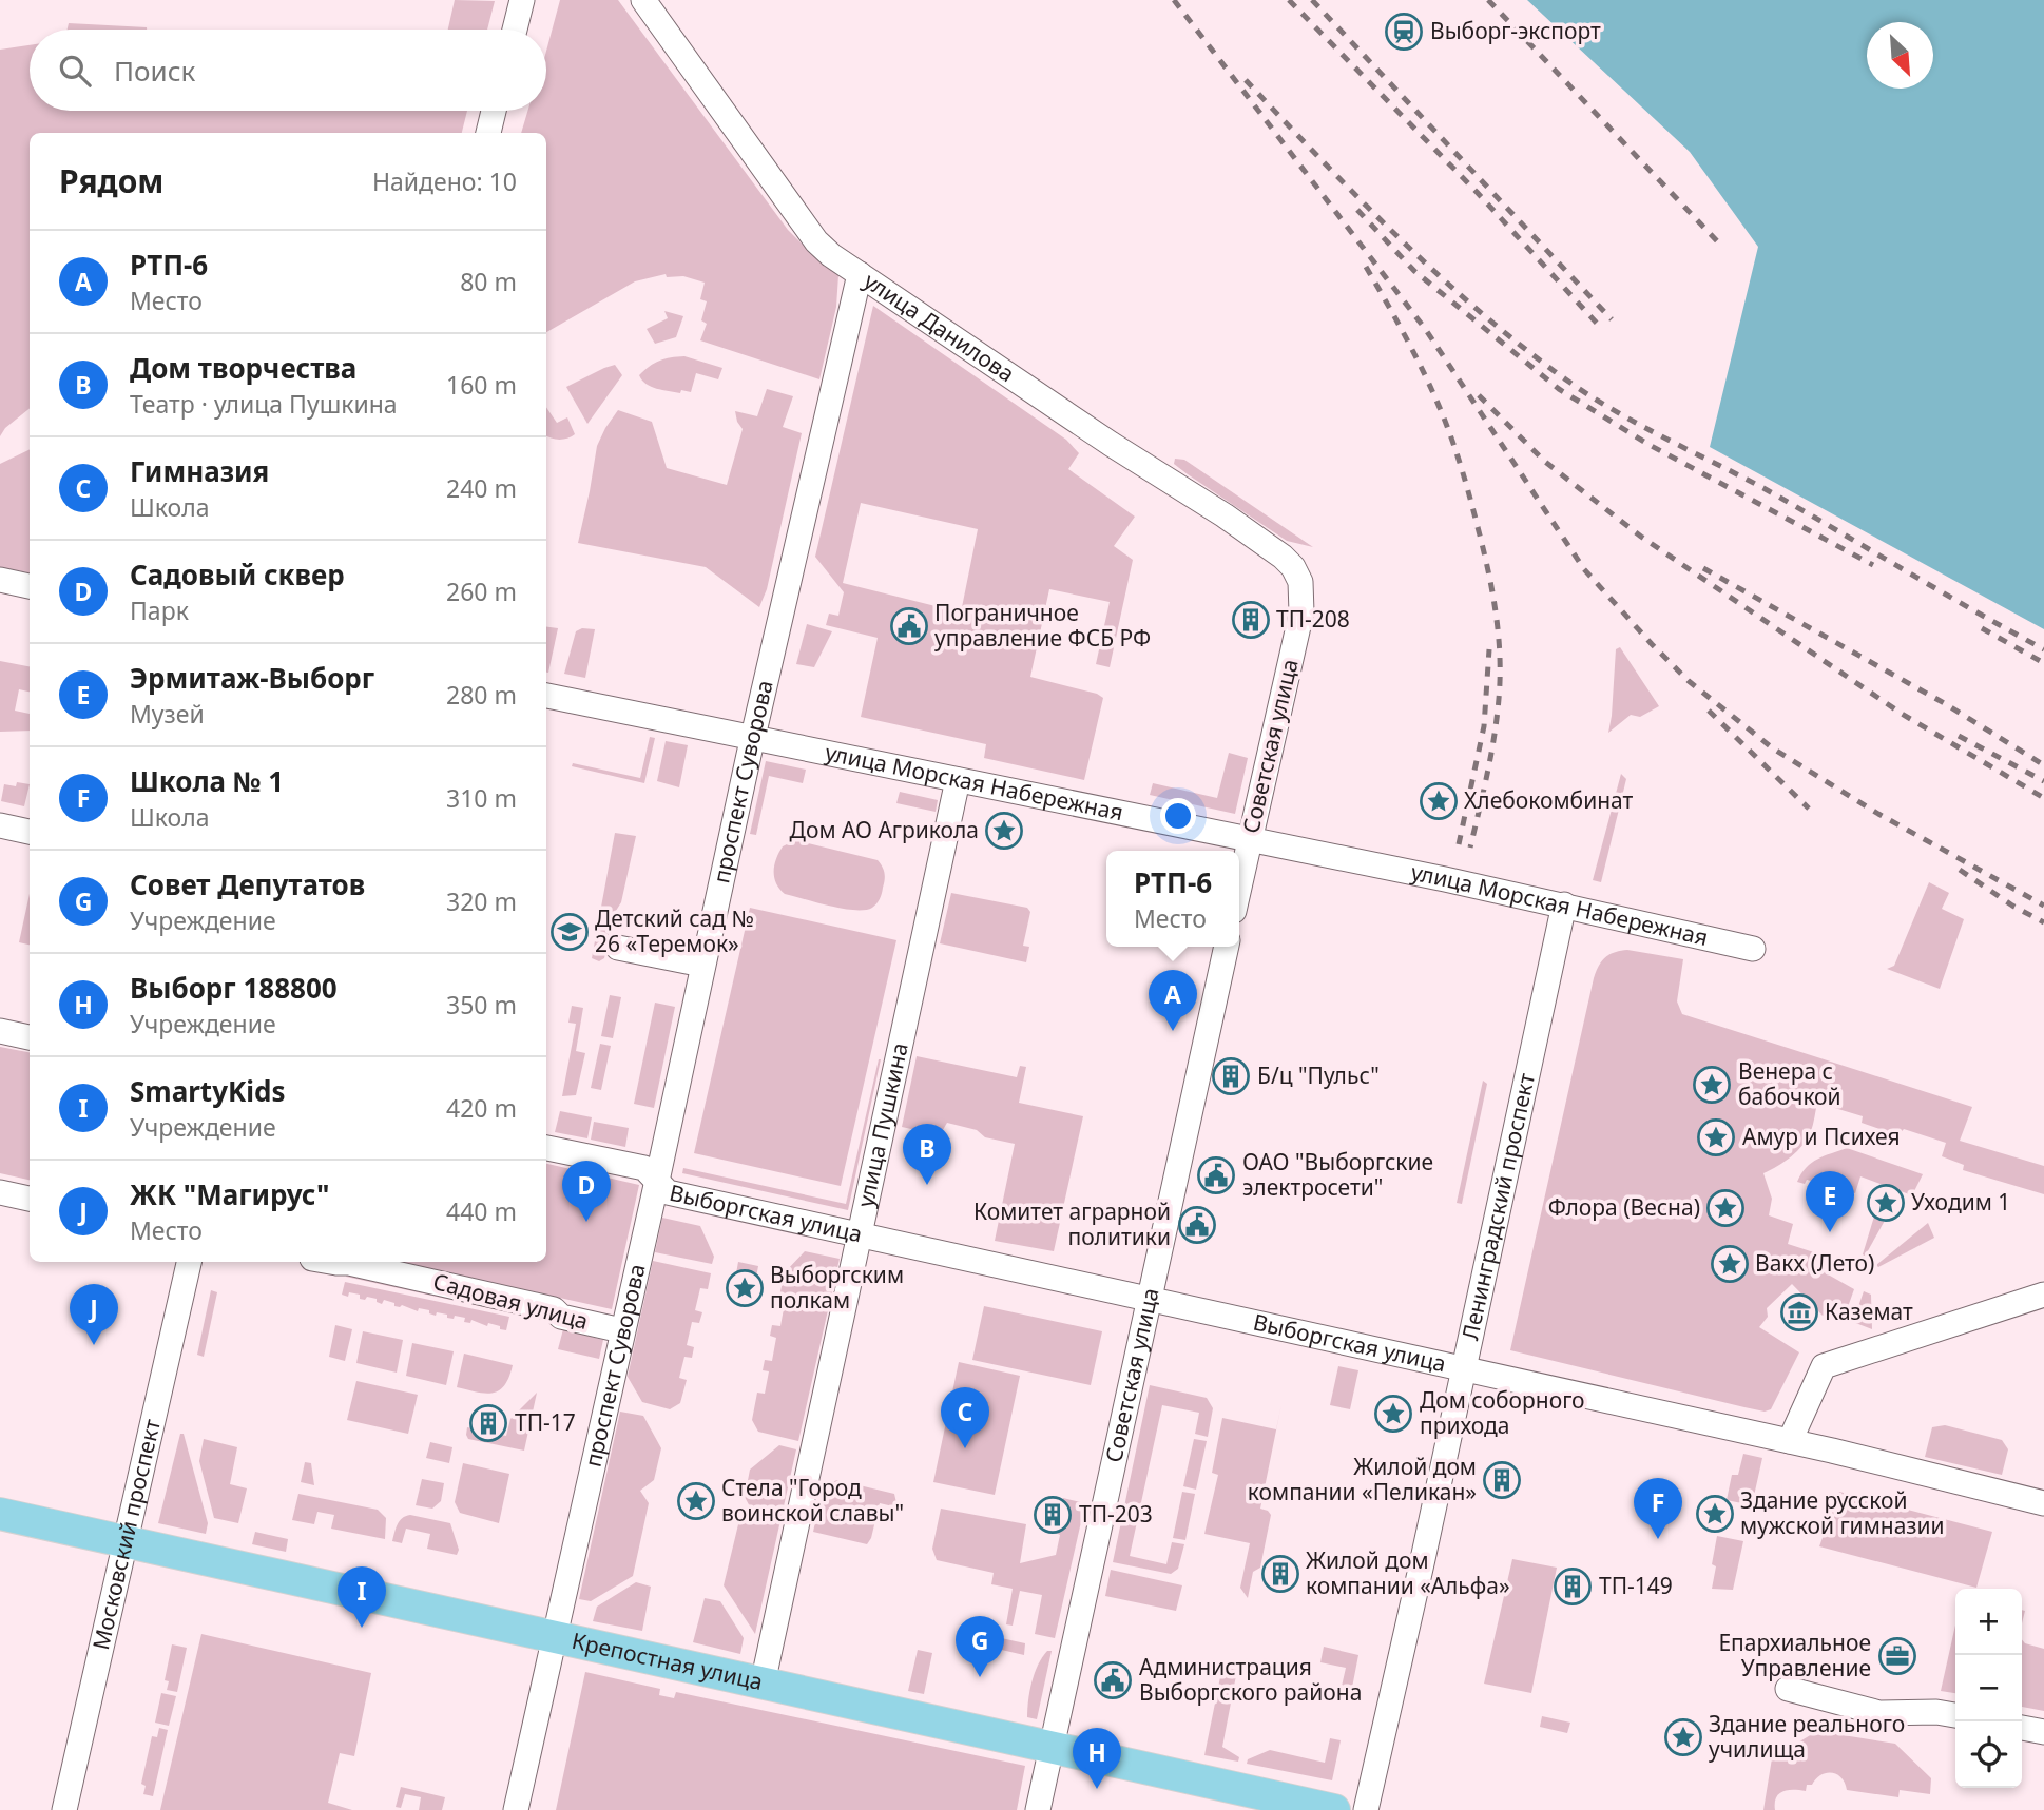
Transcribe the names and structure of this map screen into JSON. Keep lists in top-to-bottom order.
{
  "streets": {
    "main road": ["Крепостная улица"],
    "street": [
      "улица Данилова",
      "Советская улица",
      "проспект Суворова",
      "улица Морская Набережная",
      "улица Пушкина",
      "Ленинградский проспект",
      "Выборгская улица",
      "Садовая улица",
      "Московский проспект"
    ]
  },
  "crossings": [
    ["улица Данилова", "Советская улица"],
    ["улица Данилова", "проспект Суворова"],
    ["Советская улица", "улица Морская Набережная"],
    ["Советская улица", "Выборгская улица"],
    ["Советская улица", "Крепостная улица"],
    ["проспект Суворова", "улица Морская Набережная"],
    ["проспект Суворова", "Выборгская улица"],
    ["проспект Суворова", "Садовая улица"],
    ["проспект Суворова", "Крепостная улица"],
    ["улица Морская Набережная", "улица Пушкина"],
    ["улица Морская Набережная", "Ленинградский проспект"],
    ["улица Пушкина", "Выборгская улица"],
    ["улица Пушкина", "Крепостная улица"],
    ["Ленинградский проспект", "Выборгская улица"],
    ["Московский проспект", "Крепостная улица"]
  ],
  "places": {
    "station": ["Выборг-экспорт"],
    "building": [
      "ТП-208",
      "Б/ц \"Пульс\"",
      "ТП-17",
      "Жилой дом компании «Пеликан»",
      "ТП-203",
      "Жилой дом компании «Альфа»",
      "ТП-149"
    ],
    "public building": [
      "Пограничное управление ФСБ РФ",
      "ОАО \"Выборгские электросети\"",
      "Комитет аграрной политики",
      "Администрация Выборгского района"
    ],
    "place": [
      "Хлебокомбинат",
      "Дом АО Агрикола",
      "Венера с бабочкой",
      "Амур и Психея",
      "Уходим 1",
      "Флора (Весна)",
      "Вакх (Лето)",
      "Выборгским полкам",
      "Дом соборного прихода",
      "Стела \"Город воинской славы\"",
      "Здание русской мужской гимназии",
      "Здание реального училища"
    ],
    "school or university": ["Детский сад № 26 «Теремок»"],
    "museum": ["Каземат"],
    "office": ["Епархиальное Управление"]
  },
  "north": "bottom right",
  "page": {
    "search": "Поиск",
    "heading": ["Рядом", "Найдено: 10"],
    "list": [
      {
        "mark": "A",
        "name": "РТП-6",
        "note": "Место",
        "value": "80 m"
      },
      {
        "mark": "B",
        "name": "Дом творчества",
        "note": "Театр · улица Пушкина",
        "value": "160 m"
      },
      {
        "mark": "C",
        "name": "Гимназия",
        "note": "Школа",
        "value": "240 m"
      },
      {
        "mark": "D",
        "name": "Садовый сквер",
        "note": "Парк",
        "value": "260 m"
      },
      {
        "mark": "E",
        "name": "Эрмитаж-Выборг",
        "note": "Музей",
        "value": "280 m"
      },
      {
        "mark": "F",
        "name": "Школа № 1",
        "note": "Школа",
        "value": "310 m"
      },
      {
        "mark": "G",
        "name": "Совет Депутатов",
        "note": "Учреждение",
        "value": "320 m"
      },
      {
        "mark": "H",
        "name": "Выборг 188800",
        "note": "Учреждение",
        "value": "350 m"
      },
      {
        "mark": "I",
        "name": "SmartyKids",
        "note": "Учреждение",
        "value": "420 m"
      },
      {
        "mark": "J",
        "name": "ЖК \"Магирус\"",
        "note": "Место",
        "value": "440 m"
      }
    ],
    "popup": ["РТП-6", "Место"],
    "pins": [
      "A",
      "B",
      "D",
      "E",
      "J",
      "C",
      "F",
      "I",
      "G",
      "H"
    ],
    "map_buttons": ["+", "−"]
  }
}
